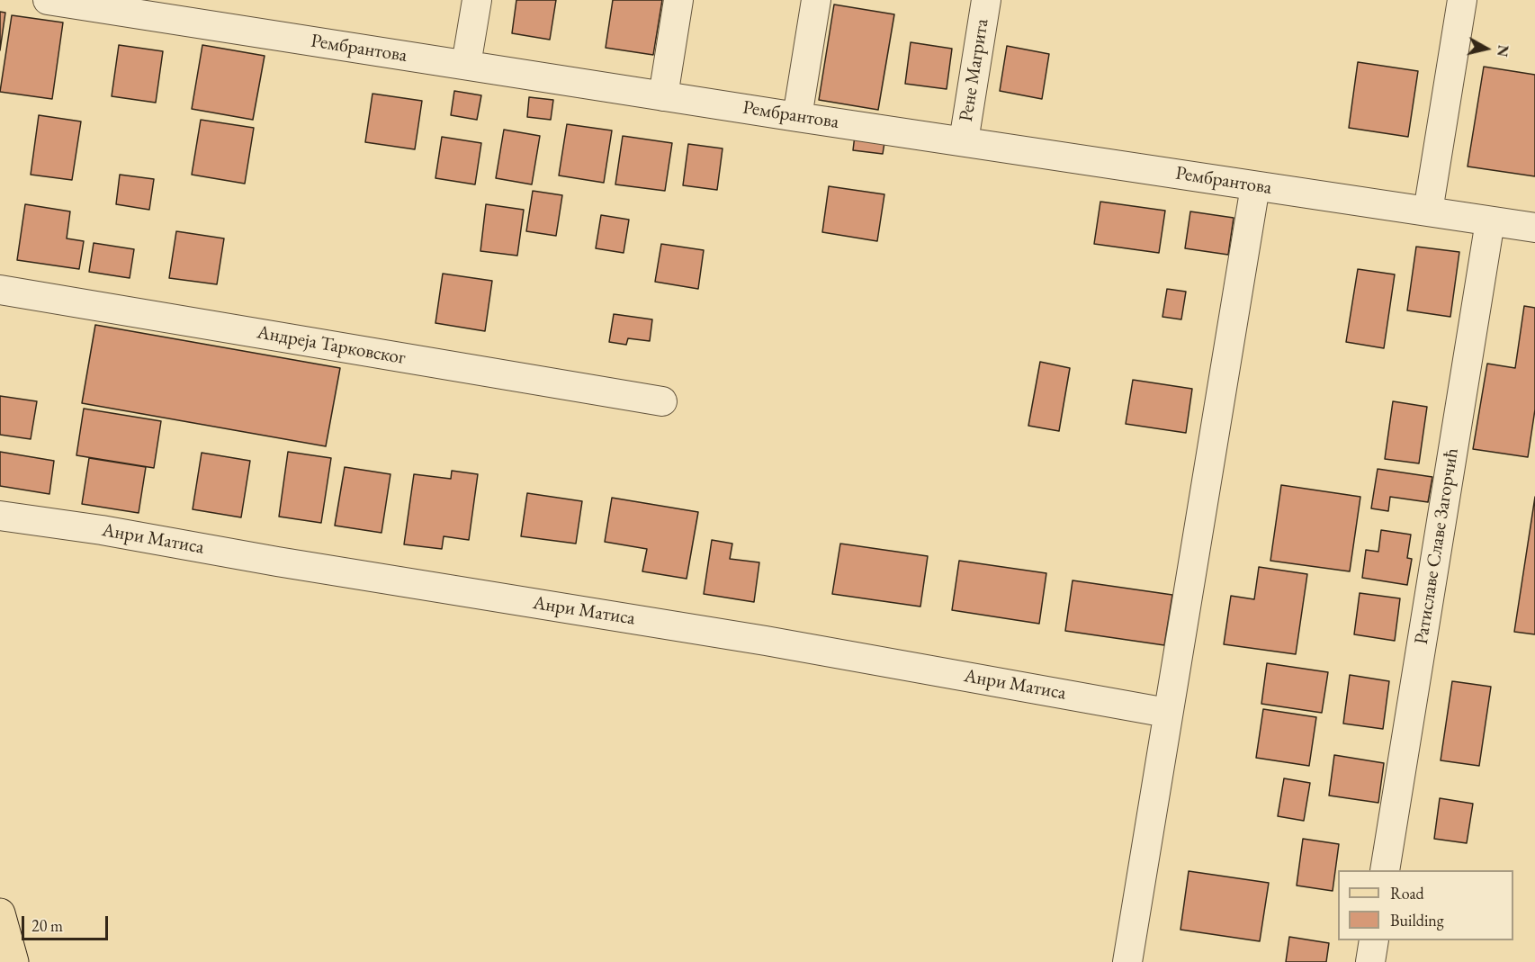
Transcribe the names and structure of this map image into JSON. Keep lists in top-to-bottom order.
{
  "streets": {
    "street": [
      "Рембрантова",
      "Рене Магрита",
      "Андреја Тарковског",
      "Анри Матиса",
      "Ратиславе Славе Загорчић"
    ]
  },
  "crossings": [
    ["Рембрантова", "Рене Магрита"],
    ["Рембрантова", "Ратиславе Славе Загорчић"]
  ],
  "legend": ["Road", "Building"],
  "scale_bar": "20 m",
  "north": "right"
}
